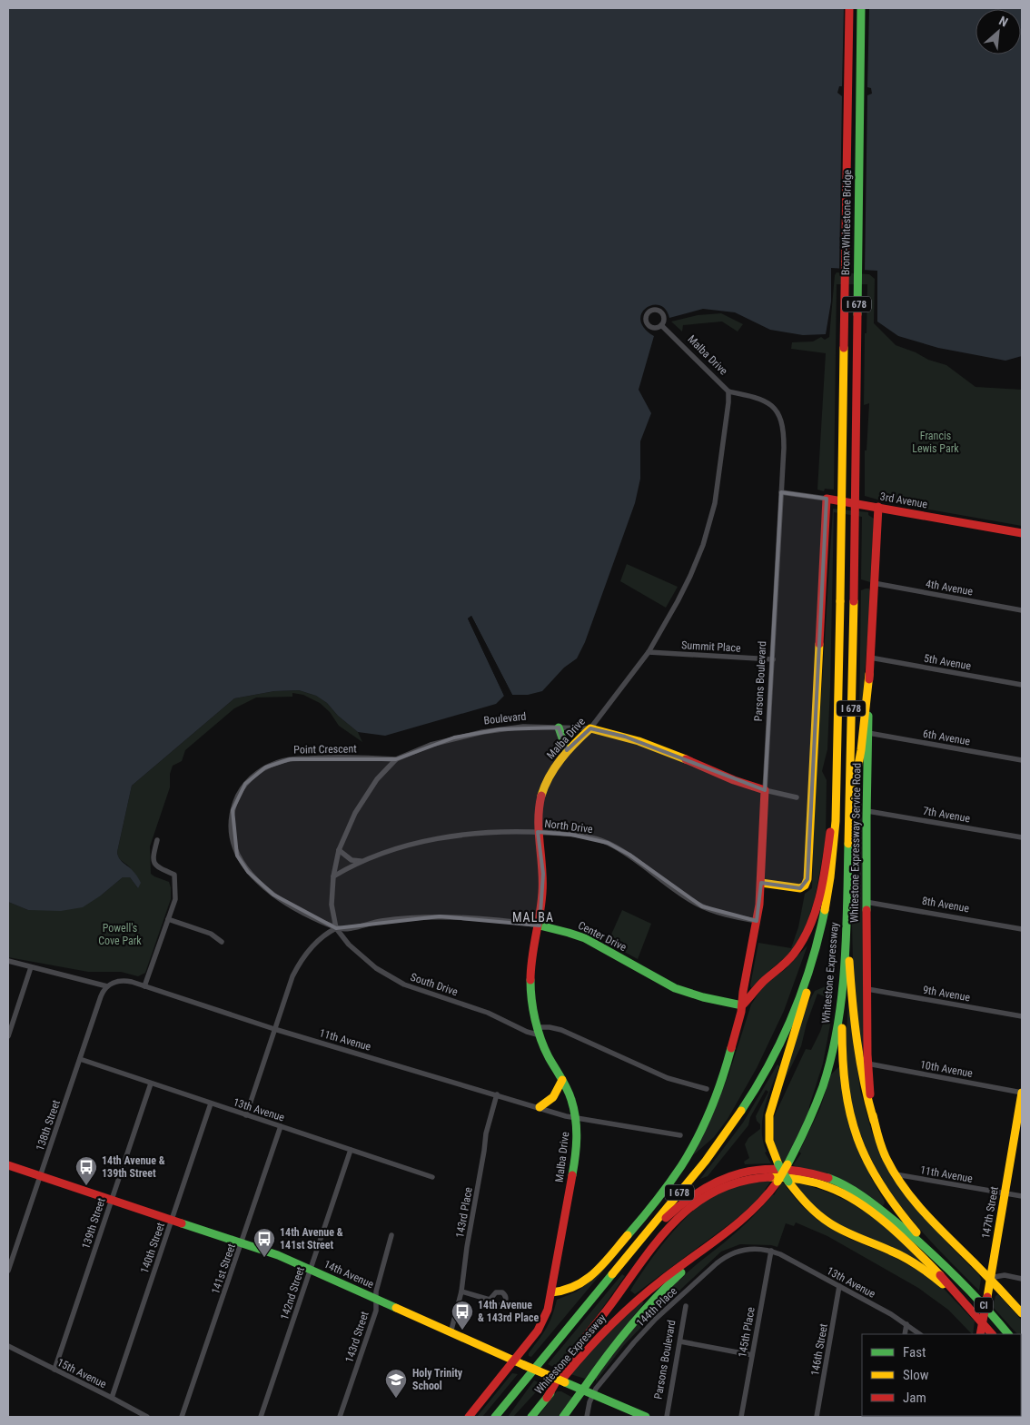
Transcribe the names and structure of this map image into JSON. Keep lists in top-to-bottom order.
{
  "streets": {
    "main road": [
      "Bronx-Whitestone Bridge",
      "I 678",
      "Malba Drive",
      "3rd Avenue",
      "Parsons Boulevard",
      "Boulevard",
      "Whitestone Expressway Service Road",
      "Center Drive",
      "Whitestone Expressway",
      "147th Street",
      "14th Avenue",
      "CI"
    ],
    "street": [
      "4th Avenue",
      "Summit Place",
      "5th Avenue",
      "6th Avenue",
      "Point Crescent",
      "7th Avenue",
      "North Drive",
      "8th Avenue",
      "South Drive",
      "9th Avenue",
      "11th Avenue",
      "10th Avenue",
      "13th Avenue",
      "138th Street",
      "143rd Place",
      "139th Street",
      "140th Street",
      "141st Street",
      "142nd Street",
      "144th Place",
      "145th Place",
      "143rd Street",
      "146th Street",
      "15th Avenue"
    ]
  },
  "crossings": [
    ["Bronx-Whitestone Bridge", "Whitestone Expressway"],
    ["Malba Drive", "Summit Place"],
    ["Malba Drive", "Parsons Boulevard"],
    ["Malba Drive", "Boulevard"],
    ["Malba Drive", "North Drive"],
    ["Malba Drive", "Center Drive"],
    ["Malba Drive", "South Drive"],
    ["Malba Drive", "11th Avenue"],
    ["3rd Avenue", "Parsons Boulevard"],
    ["3rd Avenue", "Whitestone Expressway Service Road"],
    ["4th Avenue", "Whitestone Expressway Service Road"],
    ["Summit Place", "Parsons Boulevard"],
    ["5th Avenue", "Whitestone Expressway Service Road"],
    ["Parsons Boulevard", "Boulevard"],
    ["Parsons Boulevard", "North Drive"],
    ["Parsons Boulevard", "Center Drive"],
    ["Boulevard", "Point Crescent"],
    ["Boulevard", "North Drive"],
    ["Boulevard", "Center Drive"],
    ["Boulevard", "South Drive"],
    ["6th Avenue", "Whitestone Expressway Service Road"],
    ["Point Crescent", "Center Drive"],
    ["Point Crescent", "South Drive"],
    ["7th Avenue", "Whitestone Expressway Service Road"],
    ["Whitestone Expressway Service Road", "8th Avenue"],
    ["Whitestone Expressway Service Road", "9th Avenue"],
    ["Whitestone Expressway Service Road", "11th Avenue"],
    ["Whitestone Expressway Service Road", "10th Avenue"],
    ["Whitestone Expressway Service Road", "147th Street"],
    ["Center Drive", "South Drive"],
    ["11th Avenue", "138th Street"],
    ["11th Avenue", "143rd Place"],
    ["11th Avenue", "147th Street"],
    ["10th Avenue", "147th Street"],
    ["13th Avenue", "138th Street"],
    ["13th Avenue", "139th Street"],
    ["13th Avenue", "140th Street"],
    ["13th Avenue", "141st Street"],
    ["13th Avenue", "142nd Street"],
    ["13th Avenue", "144th Place"],
    ["13th Avenue", "145th Place"],
    ["13th Avenue", "146th Street"],
    ["138th Street", "14th Avenue"],
    ["143rd Place", "14th Avenue"],
    ["139th Street", "14th Avenue"],
    ["139th Street", "15th Avenue"],
    ["140th Street", "14th Avenue"],
    ["140th Street", "15th Avenue"],
    ["141st Street", "14th Avenue"],
    ["14th Avenue", "142nd Street"],
    ["14th Avenue", "144th Place"],
    ["14th Avenue", "143rd Street"],
    ["144th Place", "145th Place"]
  ],
  "districts": ["MALBA"],
  "parks": ["Francis Lewis Park", "Powell's Cove Park"],
  "places": {
    "bus stop": ["14th Avenue & 139th Street", "14th Avenue & 141st Street", "14th Avenue & 143rd Place"],
    "school or university": ["Holy Trinity School"]
  },
  "legend": ["Fast", "Slow", "Jam"],
  "north": "top right"
}
